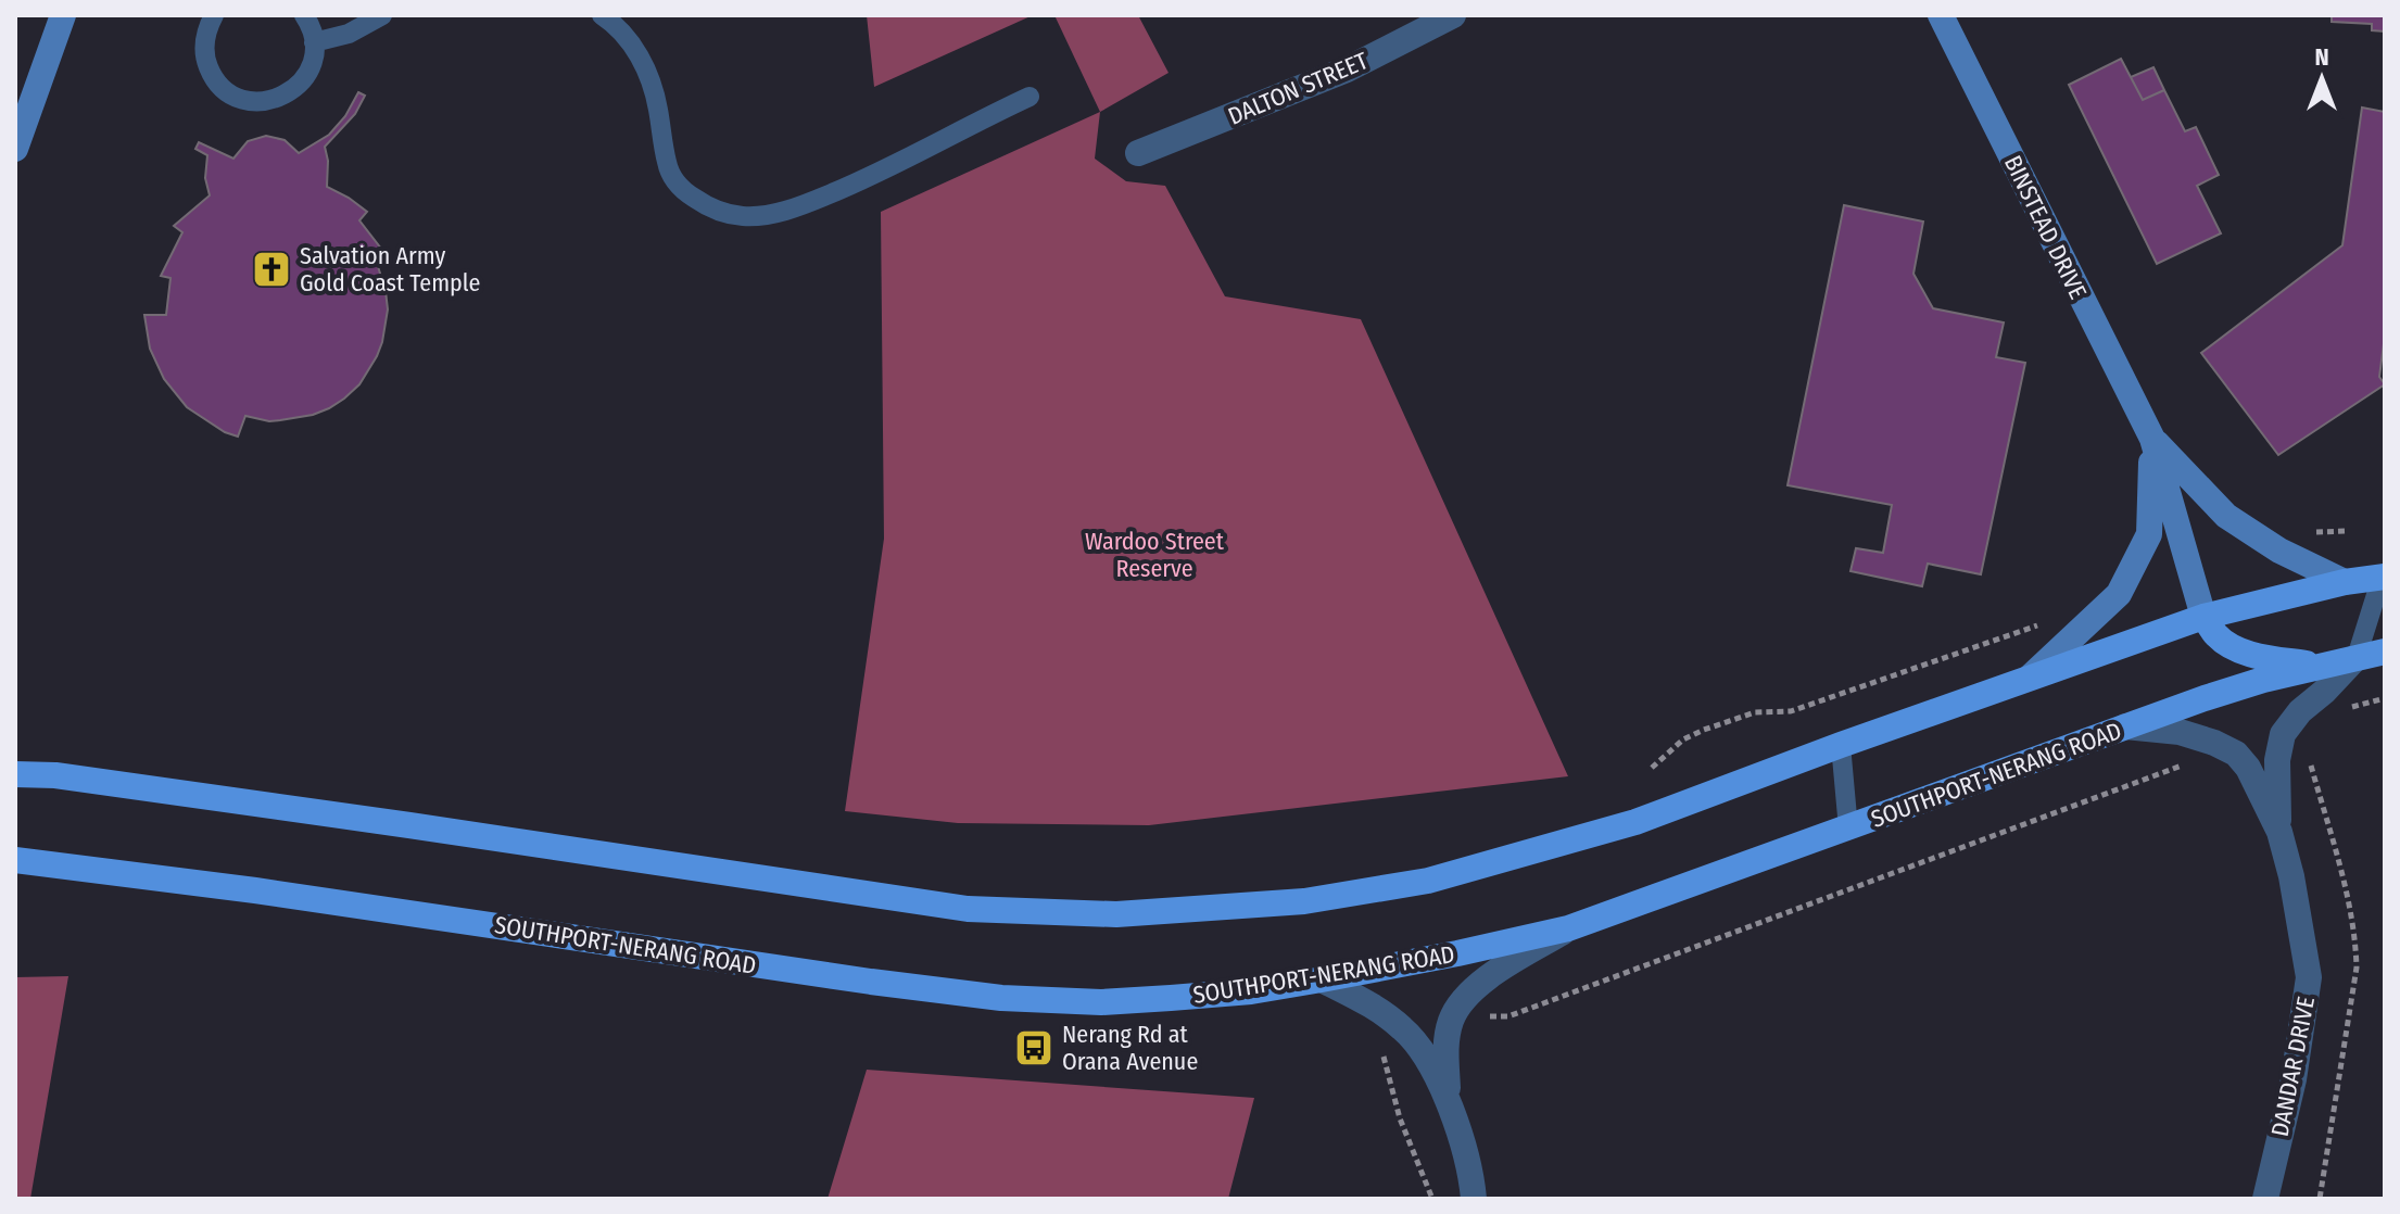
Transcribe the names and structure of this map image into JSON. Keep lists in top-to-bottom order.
{
  "streets": {
    "main road": ["SOUTHPORT-NERANG ROAD"],
    "street": ["DALTON STREET", "BINSTEAD DRIVE", "DANDAR DRIVE"]
  },
  "crossings": [
    ["SOUTHPORT-NERANG ROAD", "DANDAR DRIVE"]
  ],
  "parks": ["Wardoo Street Reserve"],
  "places": {
    "church": ["Salvation Army Gold Coast Temple"],
    "bus stop": ["Nerang Rd at Orana Avenue"]
  },
  "north": "top"
}
